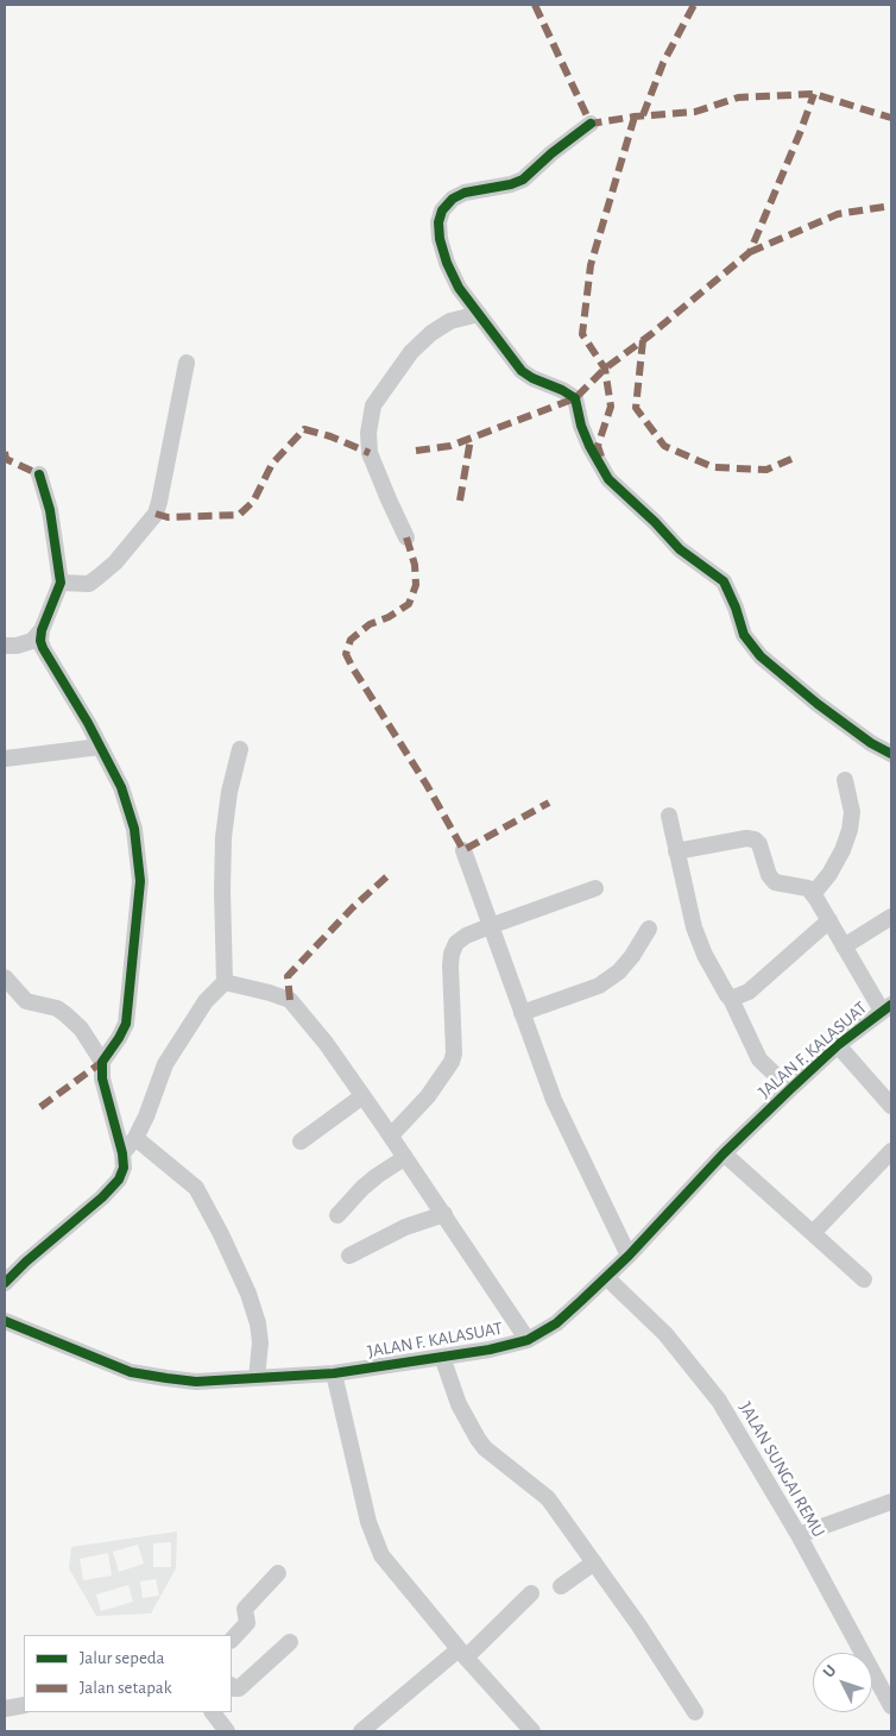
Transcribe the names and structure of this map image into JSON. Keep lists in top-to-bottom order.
{
  "streets": {
    "street": ["JALAN F. KALASUAT", "JALAN SUNGAI REMU"]
  },
  "crossings": [
    ["JALAN F. KALASUAT", "JALAN SUNGAI REMU"]
  ],
  "legend": ["Jalur sepeda", "Jalan setapak"],
  "north": "top left"
}
